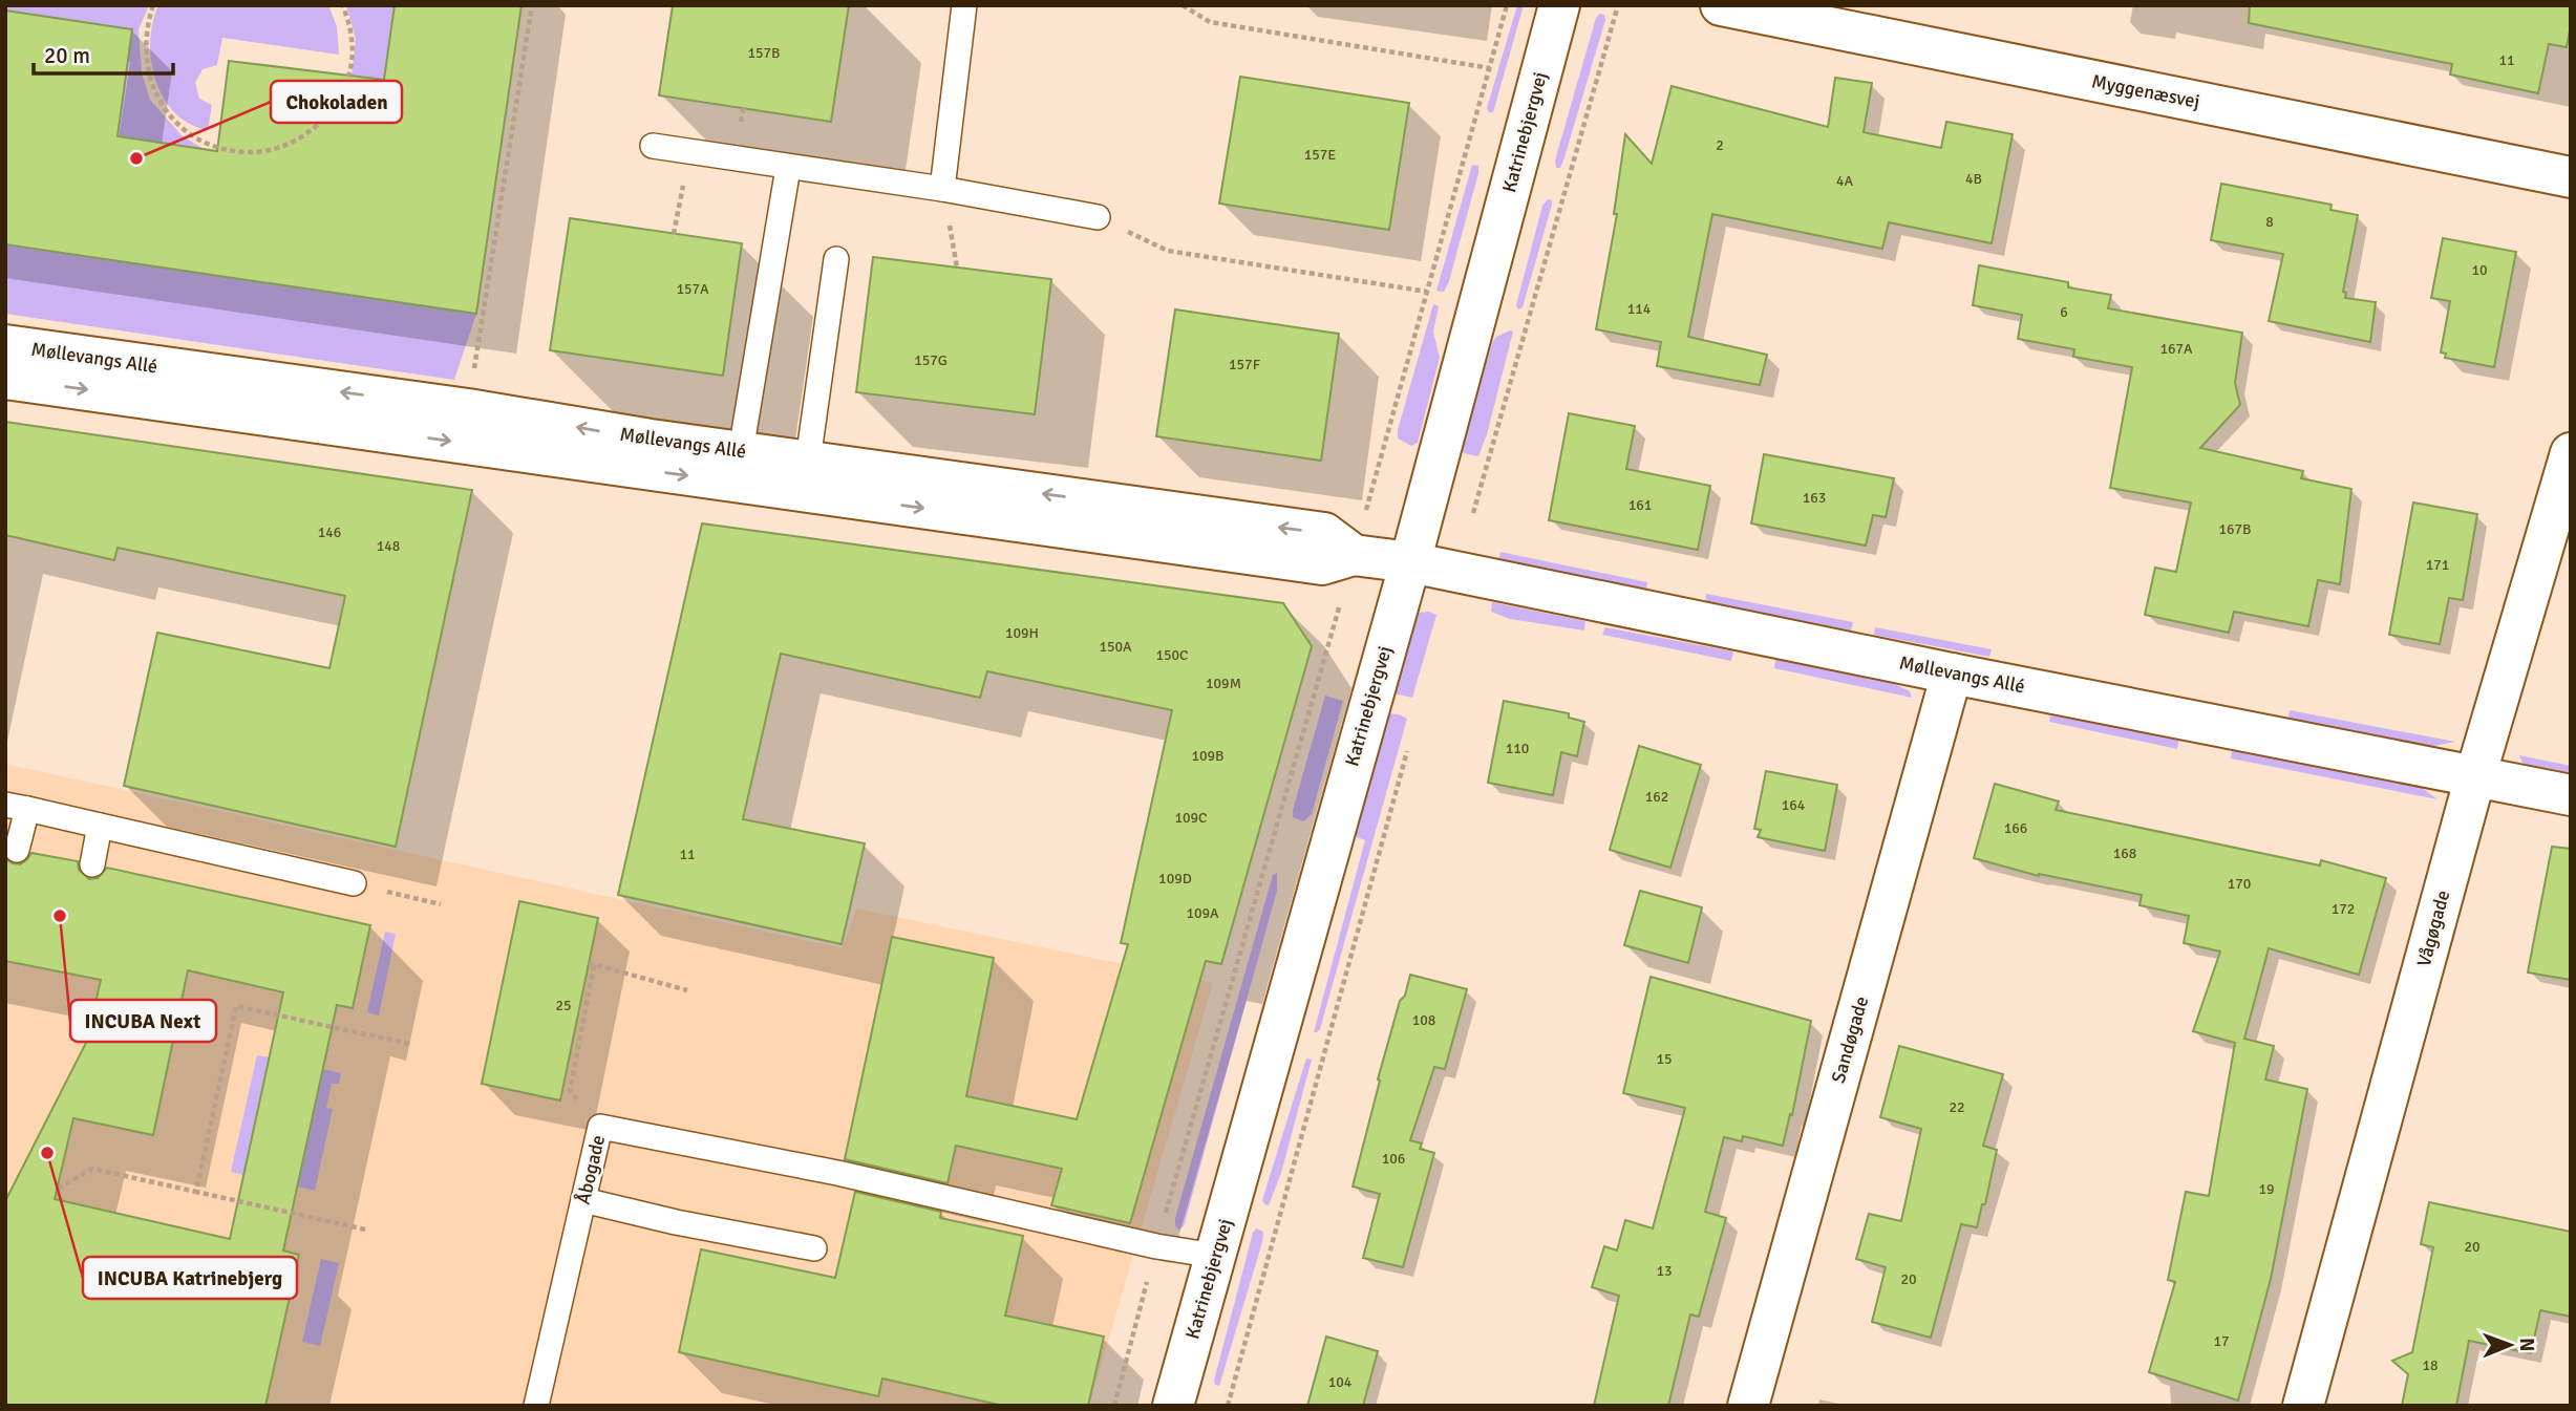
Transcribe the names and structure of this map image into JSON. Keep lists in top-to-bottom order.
{
  "streets": {
    "street": [
      "Myggenæsvej",
      "Katrinebjergvej",
      "Møllevangs Allé",
      "Vågøgade",
      "Sandøgade"
    ],
    "lane": ["Åbogade"]
  },
  "crossings": [
    ["Katrinebjergvej", "Møllevangs Allé"],
    ["Møllevangs Allé", "Vågøgade"],
    ["Møllevangs Allé", "Sandøgade"]
  ],
  "places": ["Chokoladen", "INCUBA Next", "INCUBA Katrinebjerg"],
  "house_numbers": [
    "157B",
    "11",
    "2",
    "157E",
    "4B",
    "4A",
    "8",
    "10",
    "157A",
    "114",
    "6",
    "167A",
    "157G",
    "157F",
    "163",
    "161",
    "167B",
    "146",
    "148",
    "171",
    "109H",
    "150A",
    "150C",
    "109M",
    "110",
    "109B",
    "162",
    "164",
    "109C",
    "166",
    "168",
    "11",
    "109D",
    "170",
    "172",
    "109A",
    "25",
    "108",
    "15",
    "22",
    "106",
    "19",
    "20",
    "13",
    "20",
    "17",
    "18",
    "104"
  ],
  "scale_bar": "20 m",
  "north": "right"
}
